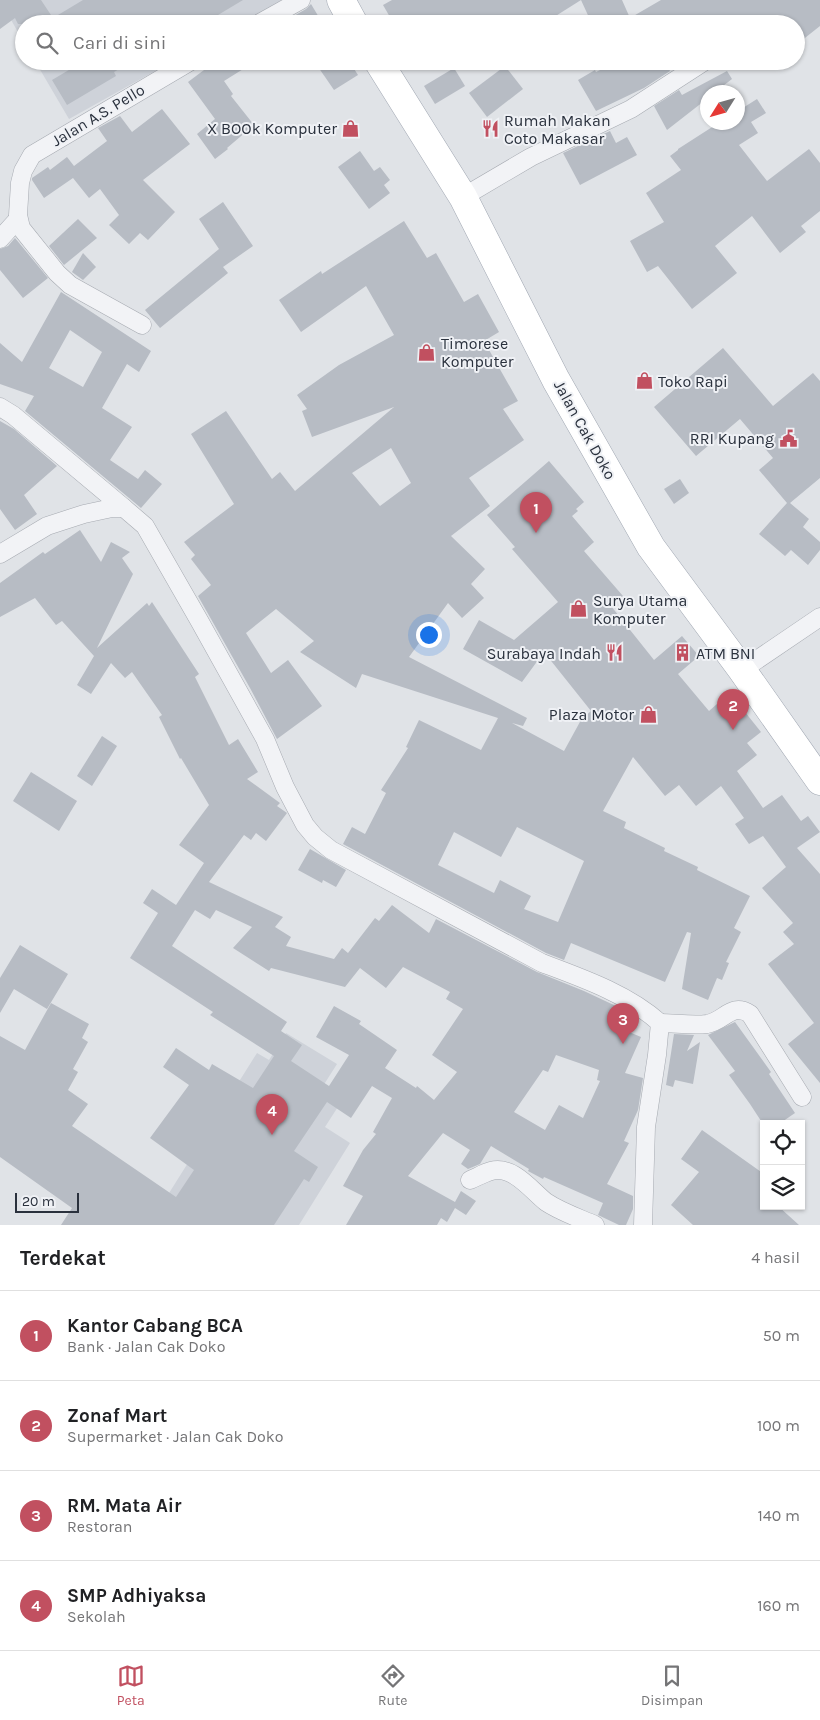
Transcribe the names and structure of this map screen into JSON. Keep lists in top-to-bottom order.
{
  "streets": {
    "main road": ["Jalan Cak Doko"],
    "street": ["Jalan A.S. Pello"]
  },
  "places": {
    "shop": [
      "X BOOk Komputer",
      "Timorese Komputer",
      "Toko Rapi",
      "Surya Utama Komputer",
      "Plaza Motor"
    ],
    "restaurant": ["Rumah Makan Coto Makasar", "Surabaya Indah"],
    "public building": ["RRI Kupang"],
    "building": ["ATM BNI"]
  },
  "scale_bar": "20 m",
  "north": "bottom left",
  "page": {
    "search": "Cari di sini",
    "pins": [
      "1",
      "2",
      "3",
      "4"
    ],
    "scale": "20 m",
    "heading": ["Terdekat", "4 hasil"],
    "list": [
      {
        "mark": "1",
        "name": "Kantor Cabang BCA",
        "note": "Bank · Jalan Cak Doko",
        "value": "50 m"
      },
      {
        "mark": "2",
        "name": "Zonaf Mart",
        "note": "Supermarket · Jalan Cak Doko",
        "value": "100 m"
      },
      {
        "mark": "3",
        "name": "RM. Mata Air",
        "note": "Restoran",
        "value": "140 m"
      },
      {
        "mark": "4",
        "name": "SMP Adhiyaksa",
        "note": "Sekolah",
        "value": "160 m"
      }
    ],
    "nav": ["Peta", "Rute", "Disimpan"]
  }
}
